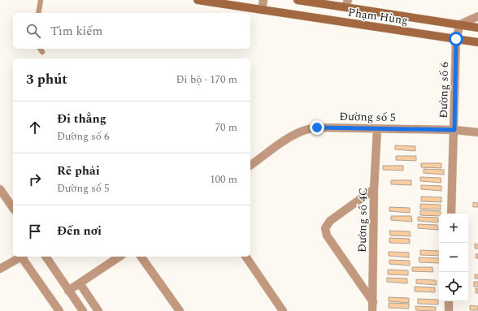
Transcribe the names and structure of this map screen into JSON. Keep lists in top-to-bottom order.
{
  "streets": {
    "main road": ["Phạm Hùng"],
    "street": ["Đường số 6", "Đường số 5", "Đường số 4C"]
  },
  "crossings": [
    ["Phạm Hùng", "Đường số 6"],
    ["Đường số 6", "Đường số 5"],
    ["Đường số 5", "Đường số 4C"]
  ],
  "page": {
    "search": "Tìm kiếm",
    "heading": ["3 phút", "Đi bộ · 170 m"],
    "list": [
      ["Đi thẳng", "Đường số 6", "70 m"],
      ["Rẽ phải", "Đường số 5", "100 m"],
      "Đến nơi"
    ],
    "map_buttons": ["+", "−"]
  }
}
